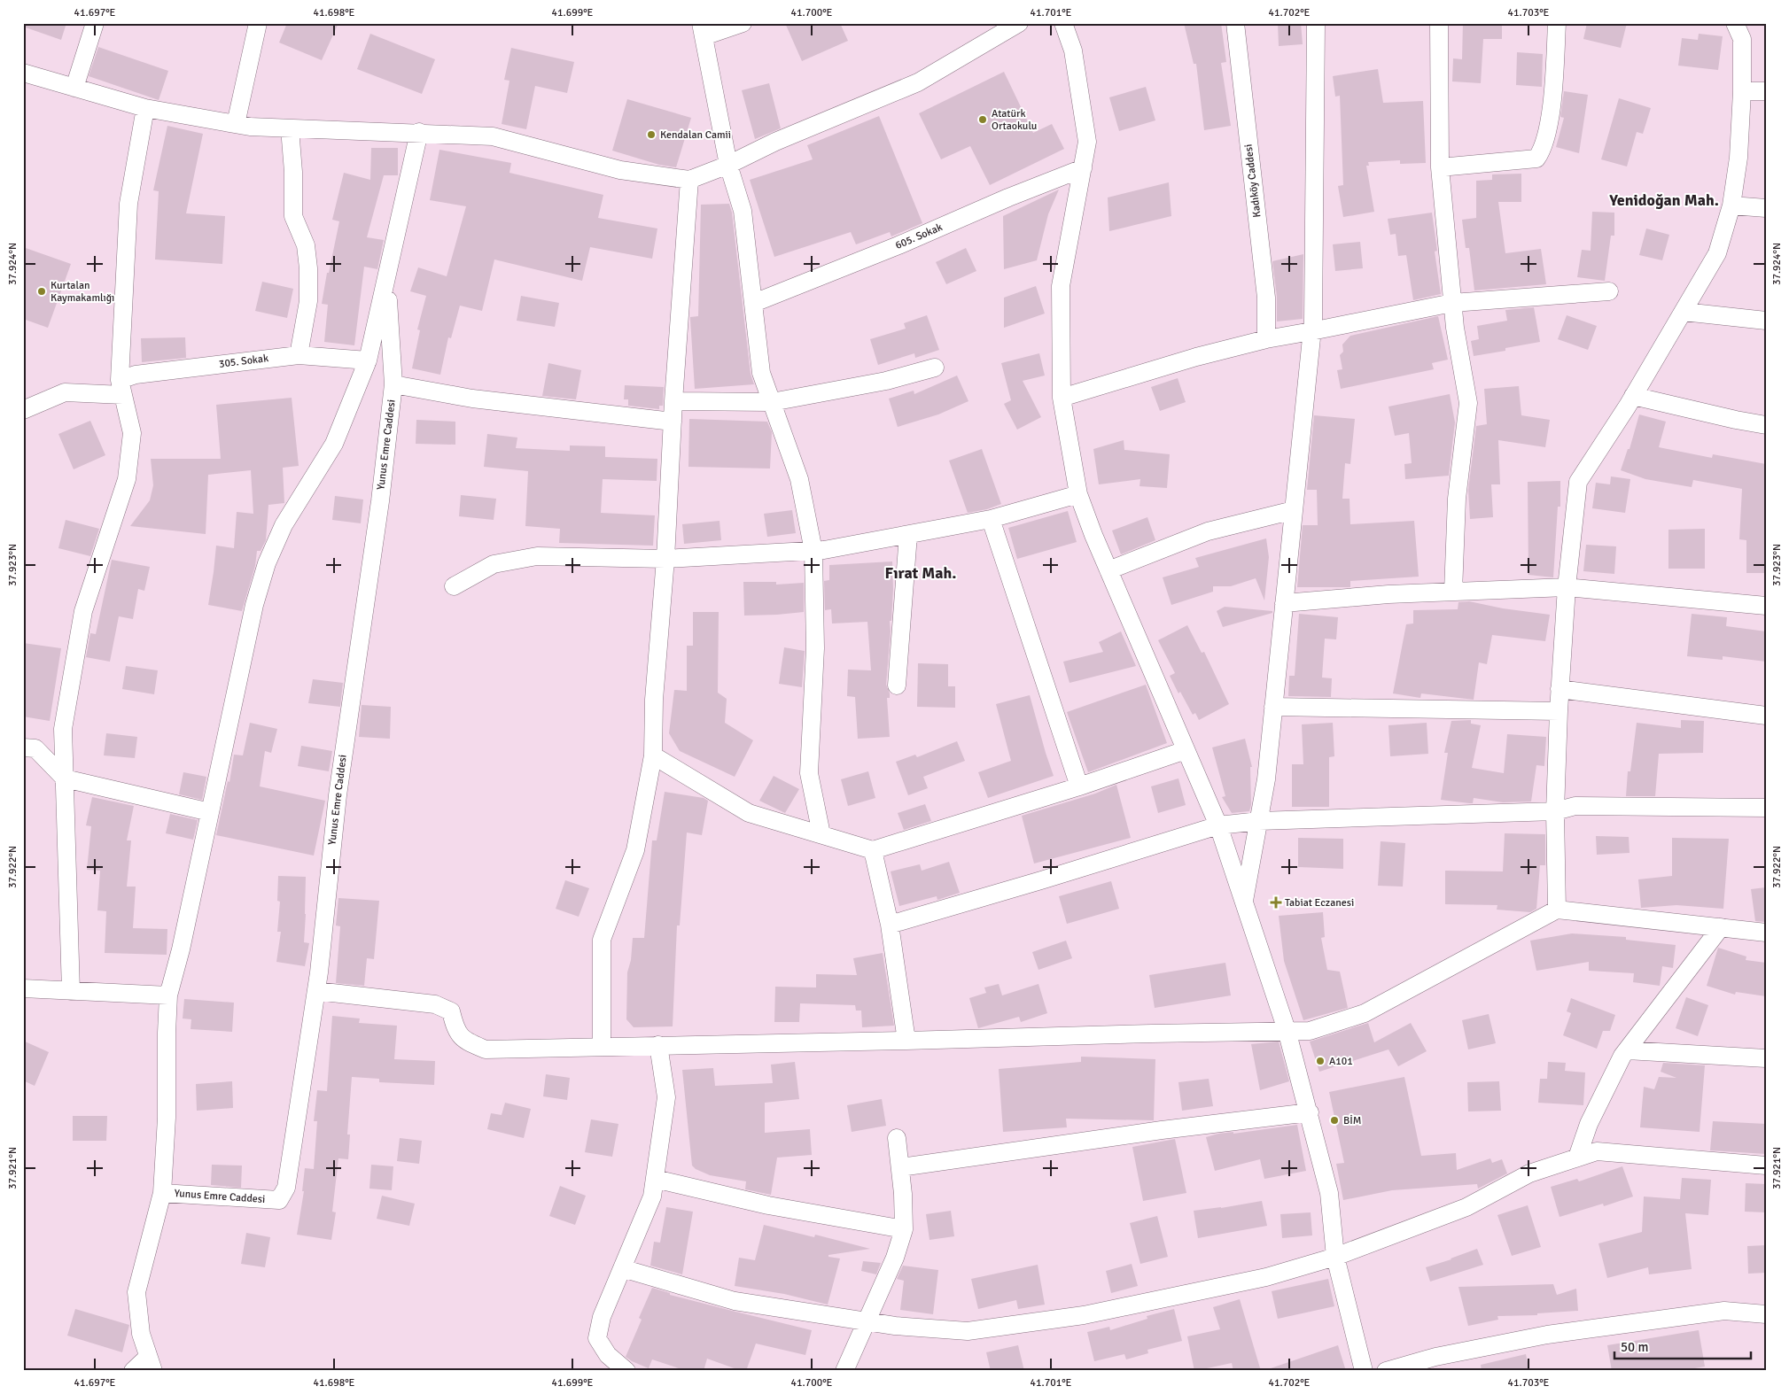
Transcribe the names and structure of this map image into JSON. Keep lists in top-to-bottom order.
{
  "streets": {
    "street": [
      "Kadıköy Caddesi",
      "605. Sokak",
      "305. Sokak",
      "Yunus Emre Caddesi"
    ]
  },
  "districts": ["Yenidoğan Mah.", "Fırat Mah."],
  "places": {
    "other": [
      "Atatürk Ortaokulu",
      "Kendalan Camii",
      "Kurtalan Kaymakamlığı",
      "A101",
      "BİM"
    ],
    "health": ["Tabiat Eczanesi"]
  },
  "scale_bar": "50 m",
  "coordinates": [
    "41.697°E",
    "41.698°E",
    "41.699°E",
    "41.700°E",
    "41.701°E",
    "41.702°E",
    "41.703°E",
    "37.924°N",
    "37.923°N",
    "37.922°N",
    "37.921°N"
  ]
}
